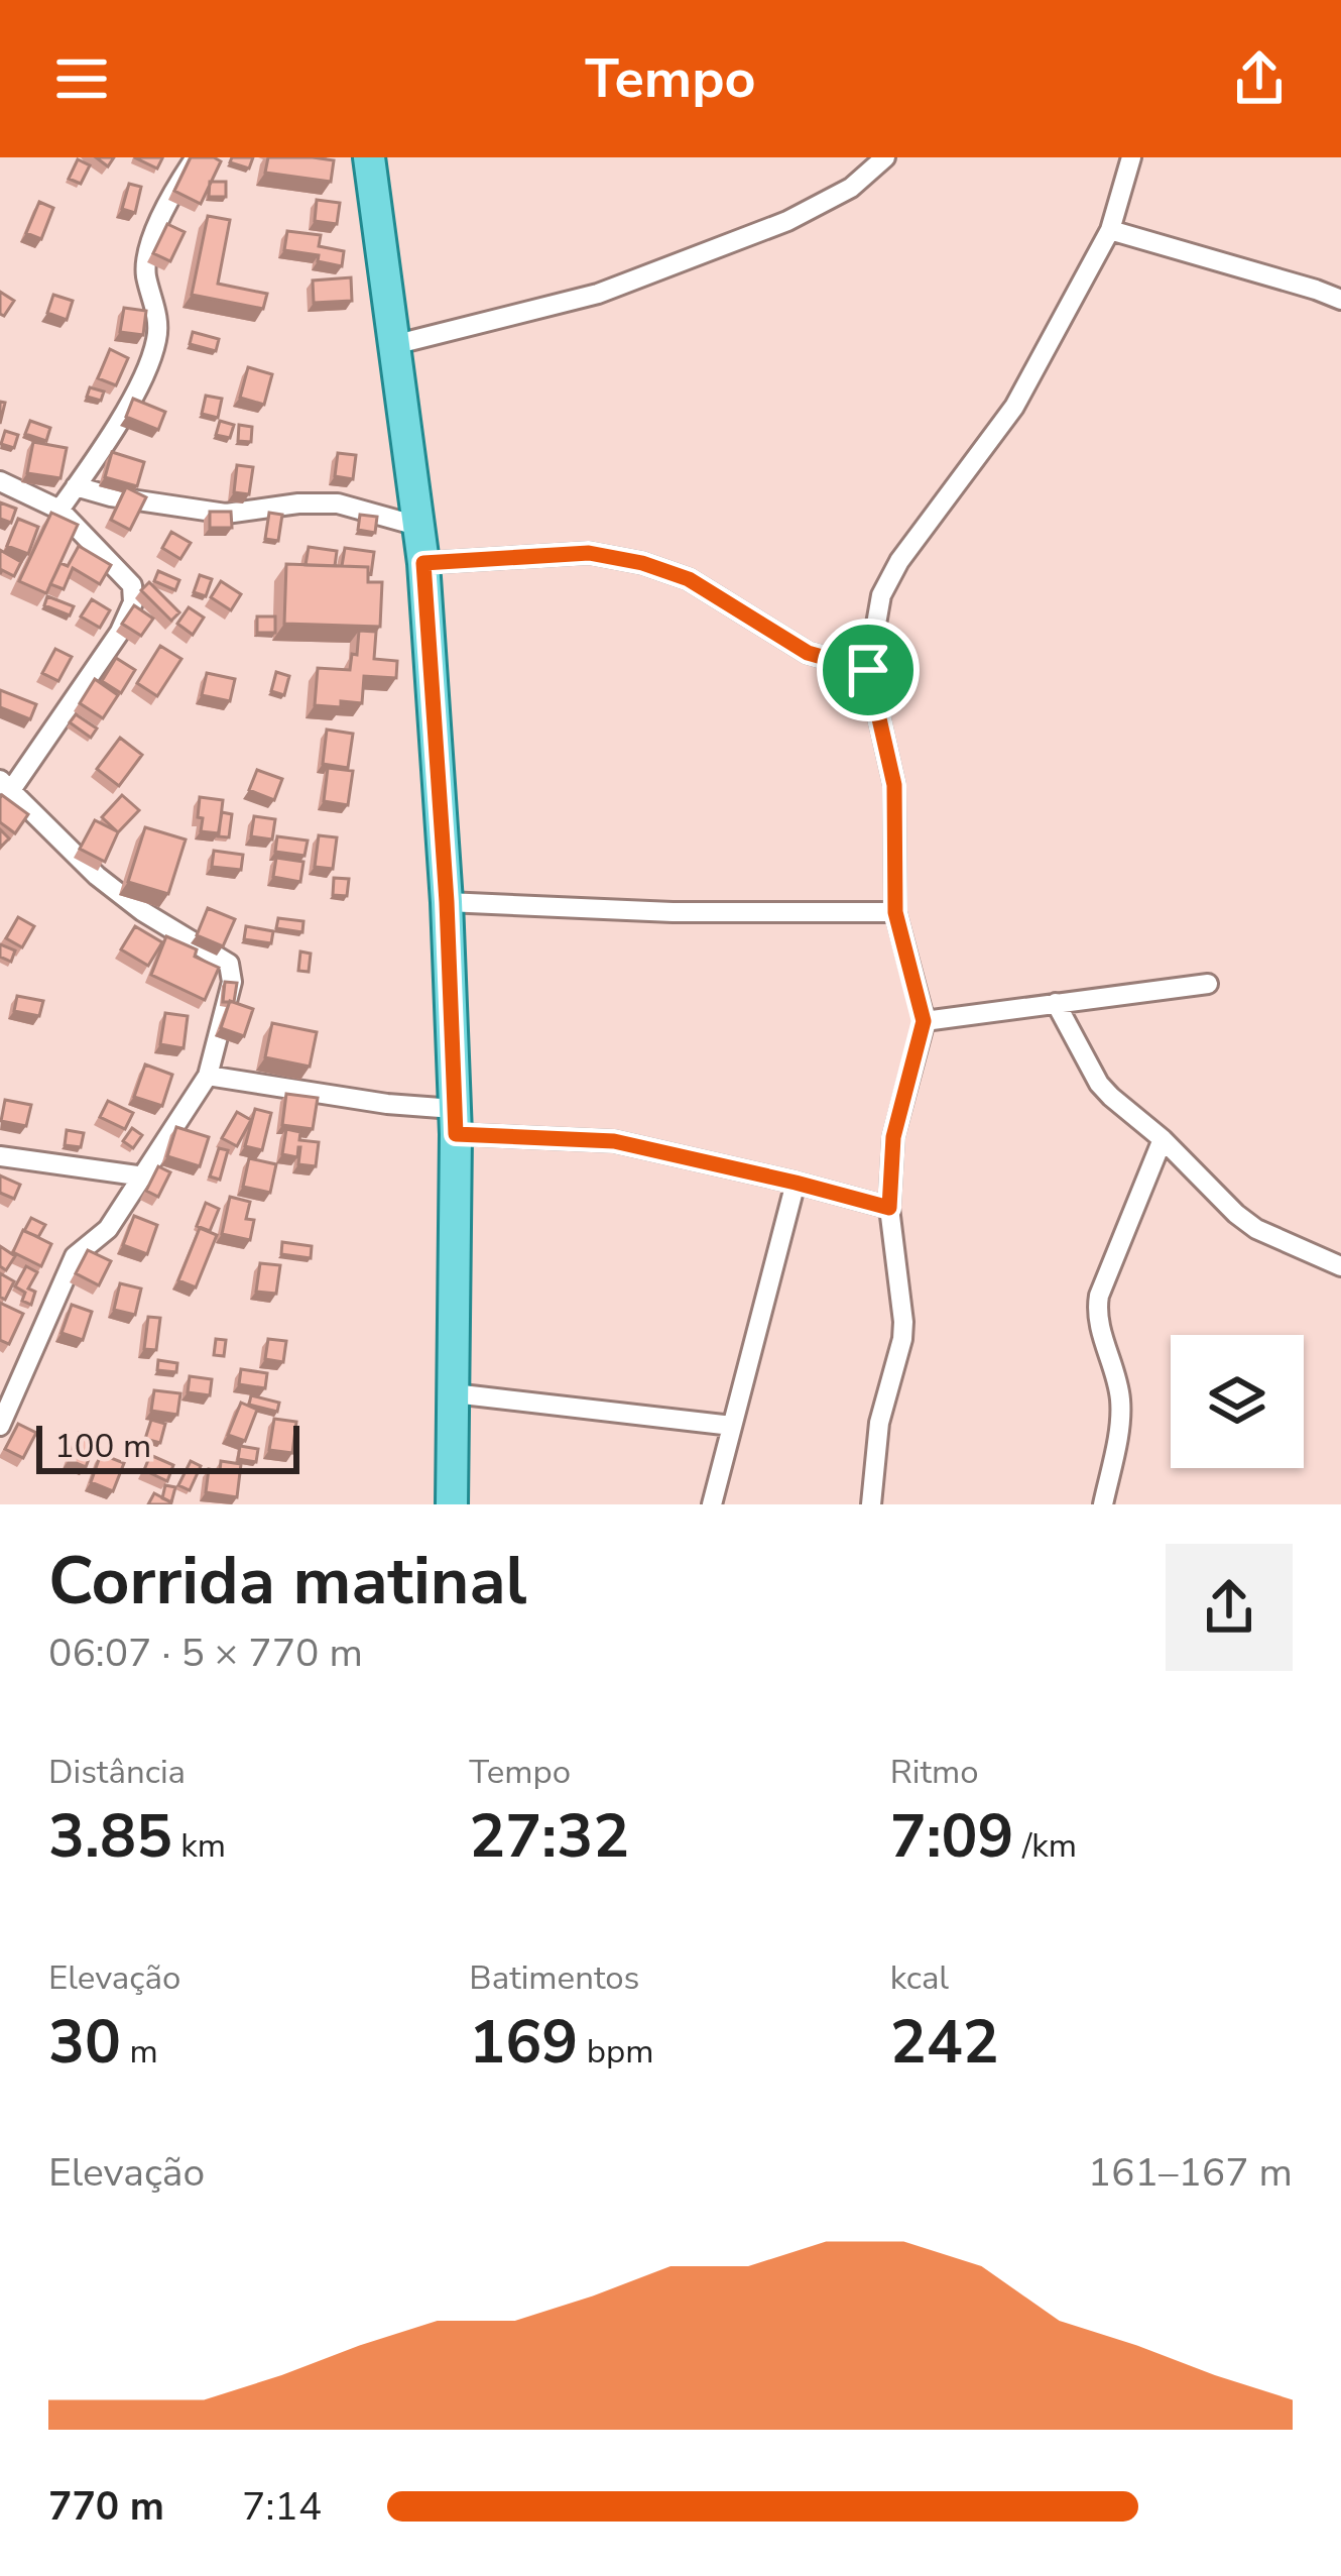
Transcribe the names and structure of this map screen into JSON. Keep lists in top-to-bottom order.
{
  "scale_bar": "100 m",
  "page": {
    "header": "Tempo",
    "scale": "100 m",
    "heading": ["Corrida matinal", "06:07 · 5 × 770 m"],
    "stats": [
      ["Distância", "3.85 km"],
      ["Tempo", "27:32"],
      ["Ritmo", "7:09 /km"],
      ["Elevação", "30 m"],
      ["Batimentos", "169 bpm"],
      ["kcal", "242"]
    ],
    "chart": ["Elevação", "161–167 m"],
    "list": [
      {
        "name": "770 m",
        "note": "7:14"
      }
    ]
  }
}
